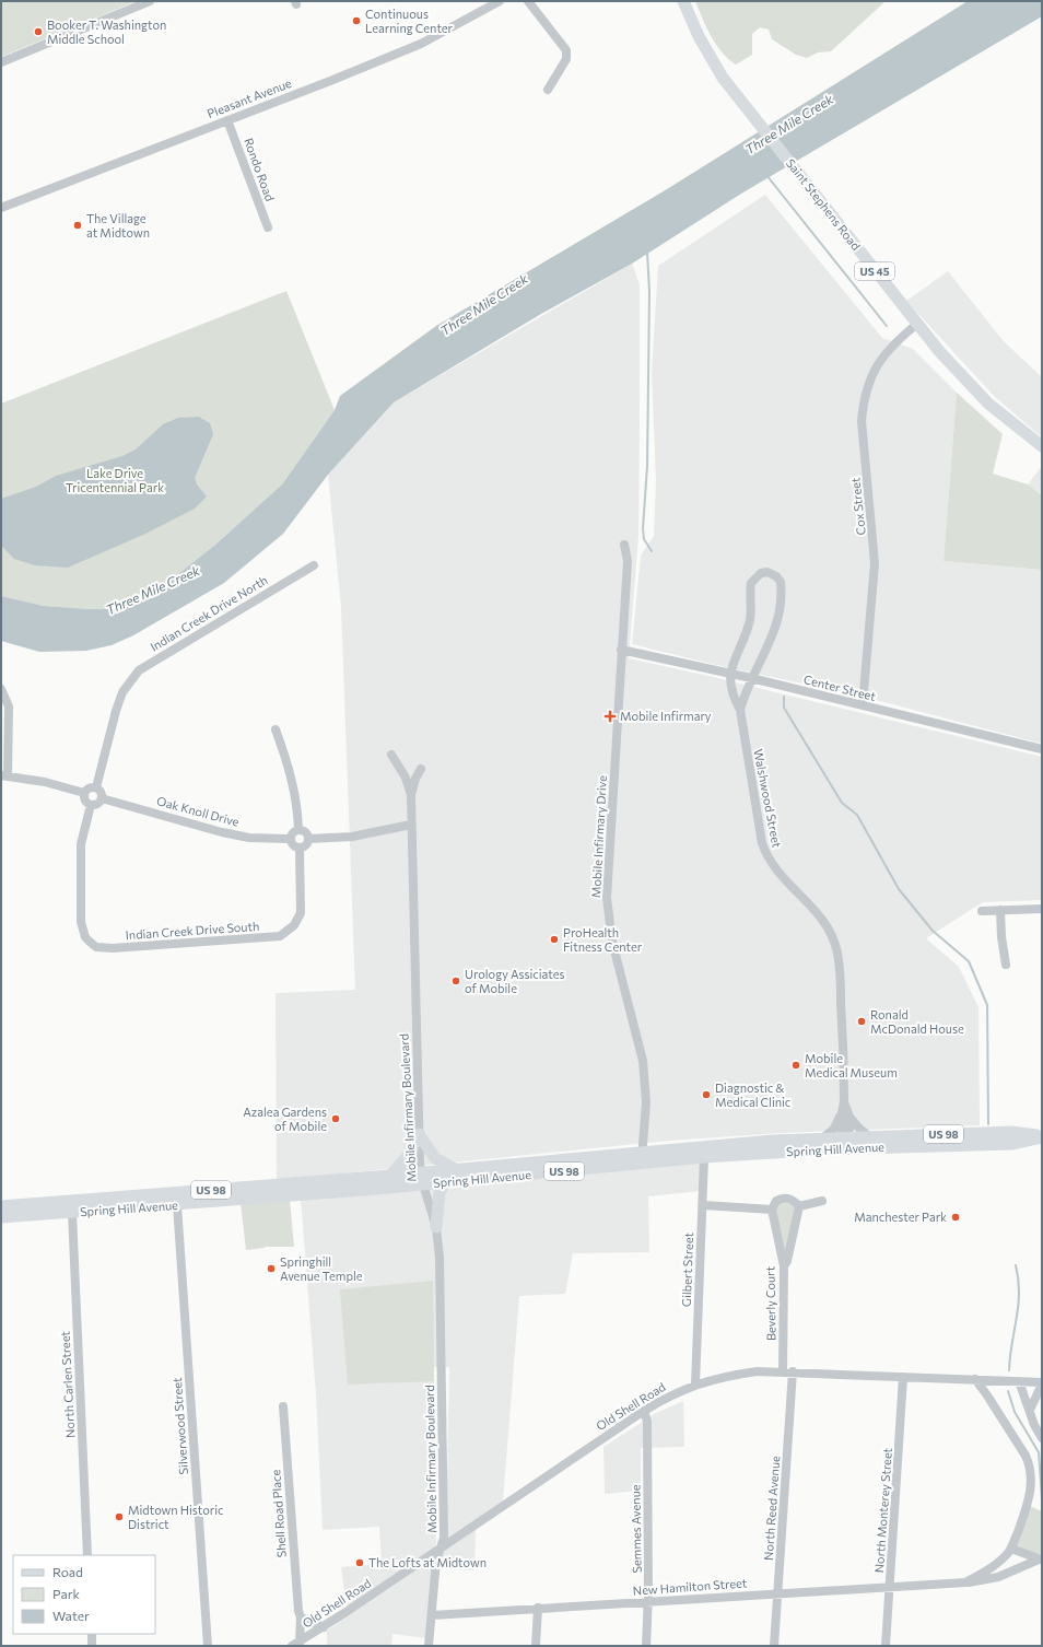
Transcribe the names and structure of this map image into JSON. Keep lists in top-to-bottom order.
{
  "streets": {
    "main road": [
      "Saint Stephens Road",
      "US 45",
      "US 98",
      "Spring Hill Avenue"
    ],
    "street": [
      "Pleasant Avenue",
      "Rondo Road",
      "Cox Street",
      "Indian Creek Drive North",
      "Center Street",
      "Walshwood Street",
      "Oak Knoll Drive",
      "Mobile Infirmary Drive",
      "Indian Creek Drive South",
      "Mobile Infirmary Boulevard",
      "Gilbert Street",
      "Beverly Court",
      "North Carlen Street",
      "Old Shell Road",
      "Silverwood Street",
      "North Reed Avenue",
      "North Monterey Street",
      "Shell Road Place",
      "Semmes Avenue",
      "New Hamilton Street"
    ]
  },
  "crossings": [
    ["Pleasant Avenue", "Rondo Road"],
    ["Saint Stephens Road", "Cox Street"],
    ["Cox Street", "Center Street"],
    ["Indian Creek Drive North", "Oak Knoll Drive"],
    ["Indian Creek Drive North", "Indian Creek Drive South"],
    ["Center Street", "Walshwood Street"],
    ["Center Street", "Mobile Infirmary Drive"],
    ["Walshwood Street", "Spring Hill Avenue"],
    ["Oak Knoll Drive", "Indian Creek Drive South"],
    ["Mobile Infirmary Drive", "Spring Hill Avenue"],
    ["Mobile Infirmary Boulevard", "Spring Hill Avenue"],
    ["Mobile Infirmary Boulevard", "Old Shell Road"],
    ["Mobile Infirmary Boulevard", "New Hamilton Street"],
    ["Spring Hill Avenue", "Gilbert Street"],
    ["Spring Hill Avenue", "North Carlen Street"],
    ["Spring Hill Avenue", "Silverwood Street"],
    ["Gilbert Street", "Old Shell Road"],
    ["Beverly Court", "Old Shell Road"],
    ["Old Shell Road", "North Reed Avenue"],
    ["Old Shell Road", "North Monterey Street"],
    ["Old Shell Road", "Shell Road Place"],
    ["Old Shell Road", "Semmes Avenue"],
    ["North Reed Avenue", "New Hamilton Street"],
    ["North Monterey Street", "New Hamilton Street"],
    ["Semmes Avenue", "New Hamilton Street"]
  ],
  "water": ["Three Mile Creek"],
  "parks": ["Lake Drive Tricentennial Park"],
  "places": {
    "other": [
      "Continuous Learning Center",
      "Booker T. Washington Middle School",
      "The Village at Midtown",
      "ProHealth Fitness Center",
      "Urology Assiciates of Mobile",
      "Ronald McDonald House",
      "Mobile Medical Museum",
      "Diagnostic & Medical Clinic",
      "Azalea Gardens of Mobile",
      "Manchester Park",
      "Springhill Avenue Temple",
      "Midtown Historic District",
      "The Lofts at Midtown"
    ],
    "health": ["Mobile Infirmary"]
  },
  "legend": ["Road", "Park", "Water"]
}
